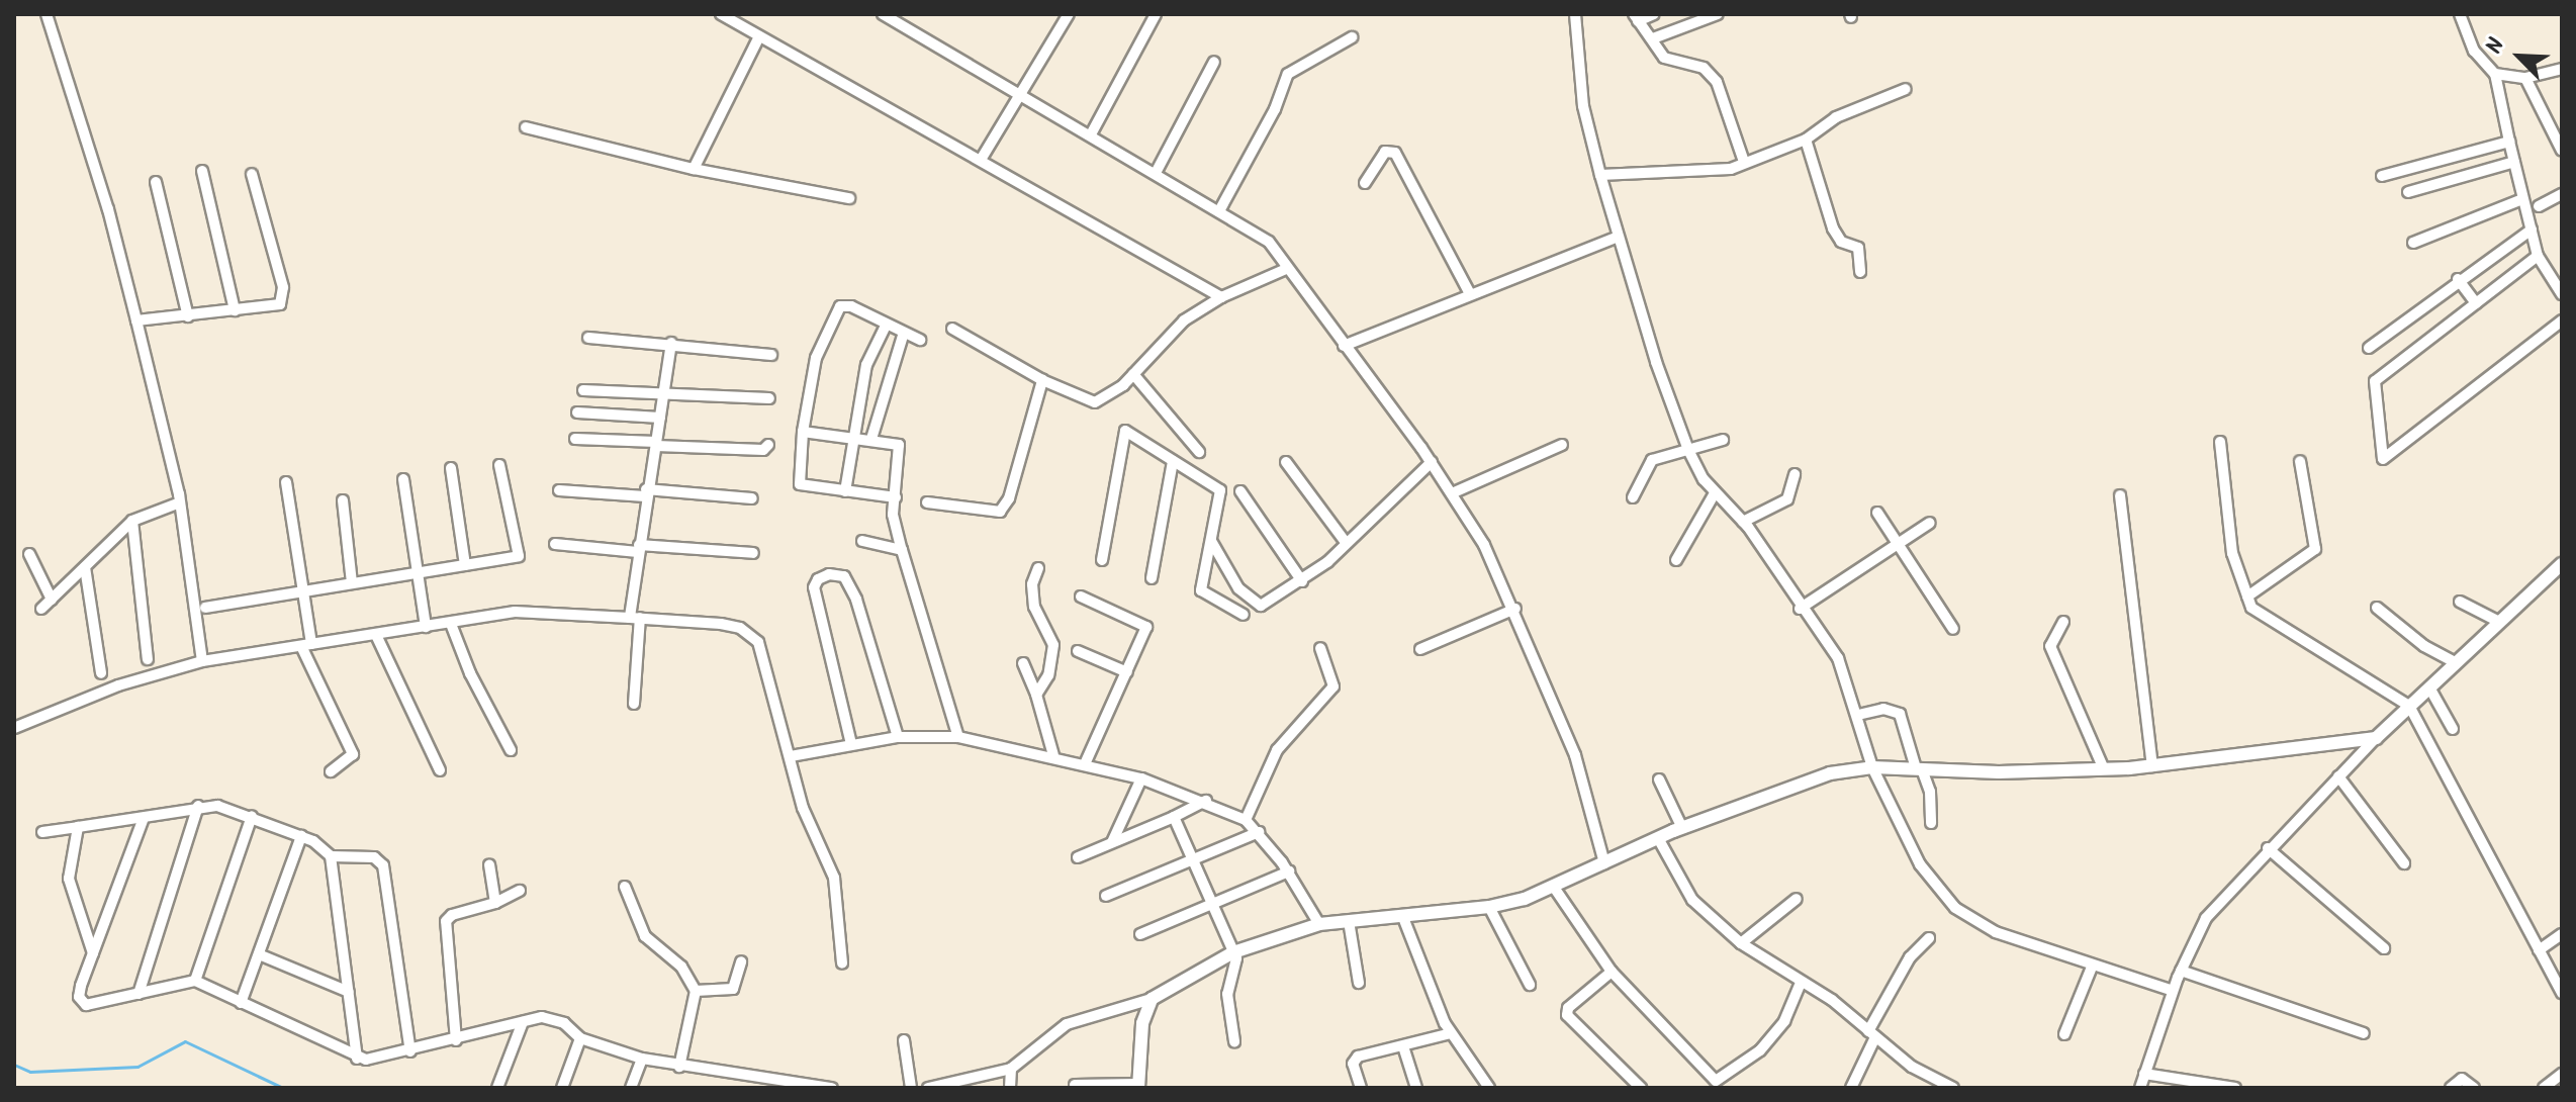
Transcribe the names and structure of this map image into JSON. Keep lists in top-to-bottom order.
{
  "north": "top left"
}
